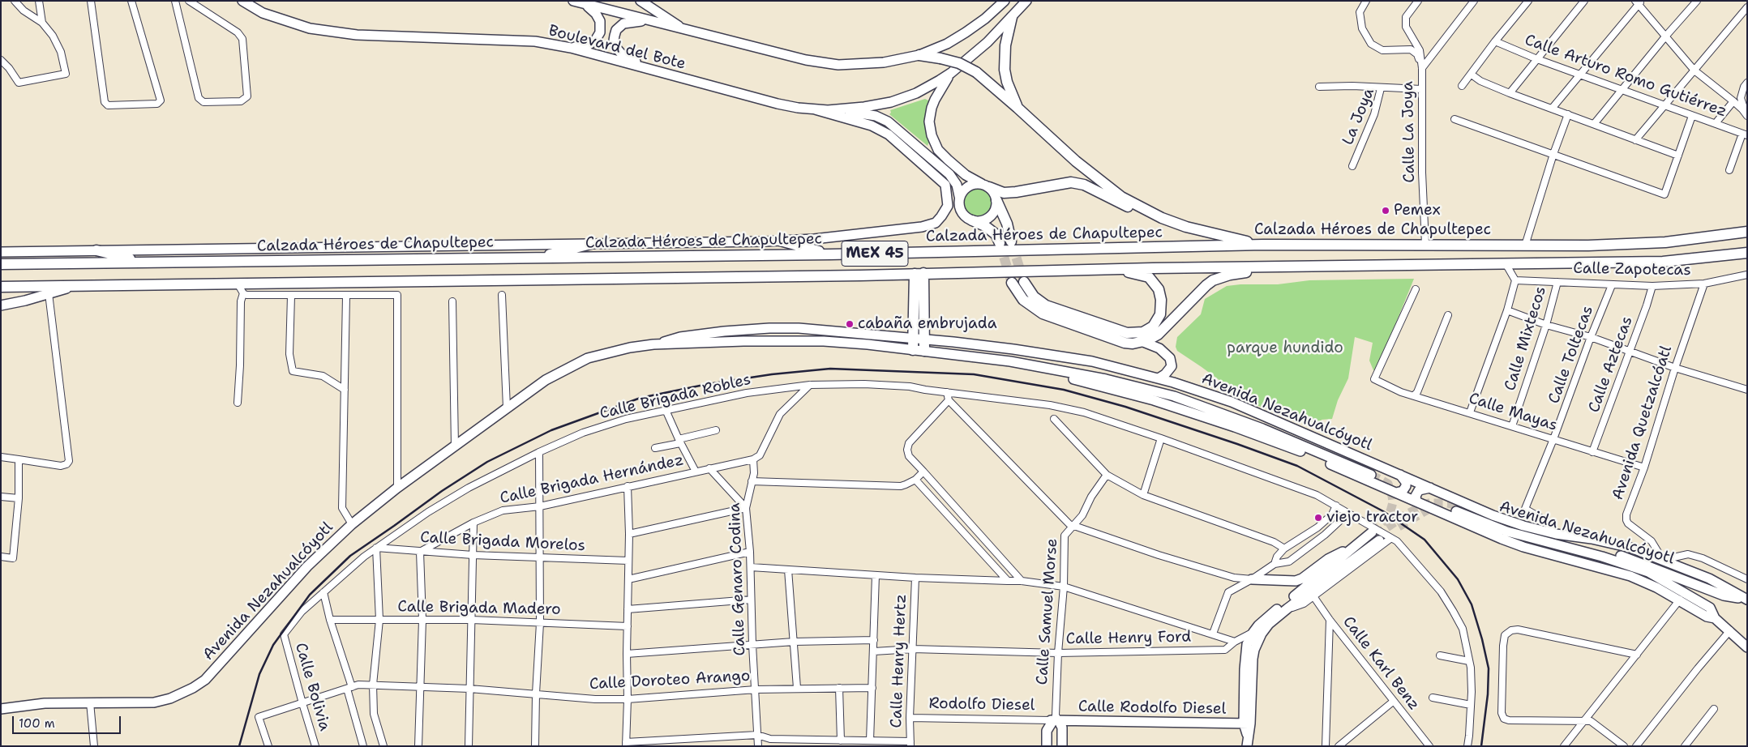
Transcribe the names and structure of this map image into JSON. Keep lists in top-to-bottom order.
{
  "streets": {
    "main road": [
      "Boulevard del Bote",
      "Calzada Héroes de Chapultepec",
      "MEX 45",
      "Avenida Nezahualcóyotl",
      "Calle Samuel Morse",
      "Calle Rodolfo Diesel"
    ],
    "street": [
      "Calle Arturo Romo Gutiérrez",
      "La Joya",
      "Calle La Joya",
      "Calle Zapotecas",
      "Calle Mixtecos",
      "Calle Toltecas",
      "Calle Aztecas",
      "Calle Brigada Robles",
      "Calle Mayas",
      "Avenida Quetzalcóatl",
      "Calle Brigada Hernández",
      "Calle Brigada Morelos",
      "Calle Genaro Codina",
      "Calle Brigada Madero",
      "Calle Henry Ford",
      "Calle Henry Hertz",
      "Calle Karl Benz",
      "Calle Doroteo Arango",
      "Calle Bolivia",
      "Rodolfo Diesel"
    ]
  },
  "crossings": [
    ["La Joya", "Calle La Joya"],
    ["Calle La Joya", "Calzada Héroes de Chapultepec"],
    ["Calle Zapotecas", "Calle Mixtecos"],
    ["Calle Zapotecas", "Calle Toltecas"],
    ["Calle Zapotecas", "Calle Aztecas"],
    ["Calle Zapotecas", "Avenida Quetzalcóatl"],
    ["Calle Mixtecos", "Calle Mayas"],
    ["Calle Toltecas", "Avenida Nezahualcóyotl"],
    ["Calle Toltecas", "Calle Mayas"],
    ["Calle Aztecas", "Calle Mayas"],
    ["Calle Brigada Robles", "Calle Brigada Morelos"],
    ["Calle Brigada Robles", "Calle Bolivia"],
    ["Avenida Nezahualcóyotl", "Avenida Quetzalcóatl"],
    ["Calle Mayas", "Avenida Quetzalcóatl"],
    ["Calle Brigada Hernández", "Calle Brigada Morelos"],
    ["Calle Brigada Hernández", "Calle Genaro Codina"],
    ["Calle Genaro Codina", "Calle Doroteo Arango"],
    ["Calle Samuel Morse", "Calle Henry Ford"],
    ["Calle Samuel Morse", "Rodolfo Diesel"],
    ["Calle Samuel Morse", "Calle Rodolfo Diesel"],
    ["Calle Henry Ford", "Calle Henry Hertz"],
    ["Calle Henry Hertz", "Rodolfo Diesel"],
    ["Calle Doroteo Arango", "Calle Bolivia"],
    ["Rodolfo Diesel", "Calle Rodolfo Diesel"]
  ],
  "parks": ["parque hundido"],
  "places": ["Pemex", "cabaña embrujada", "viejo tractor"],
  "scale_bar": "100 m"
}
